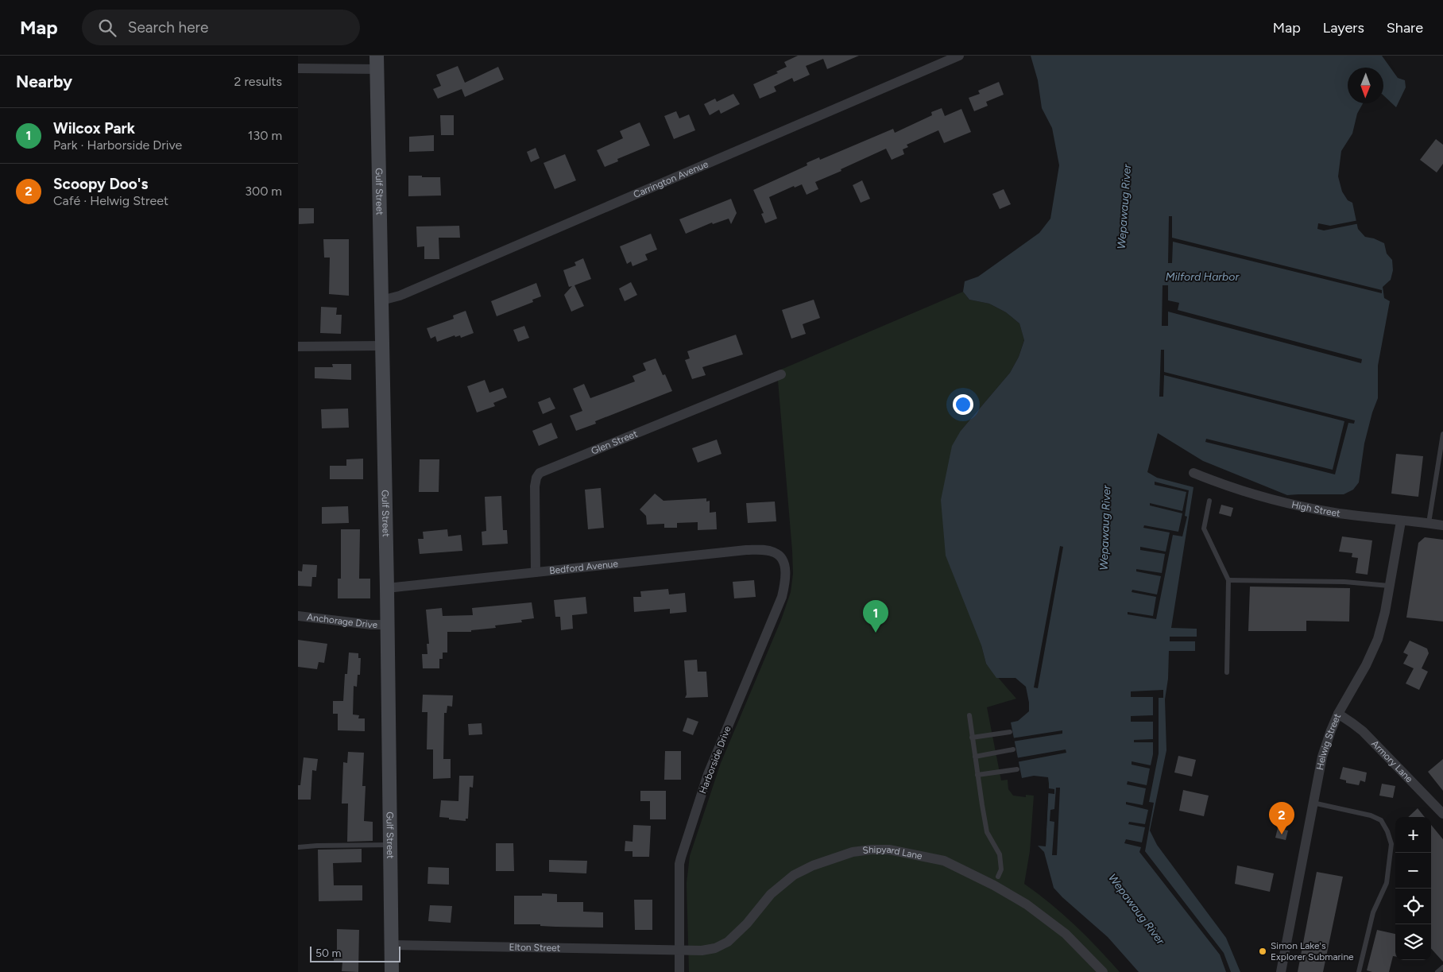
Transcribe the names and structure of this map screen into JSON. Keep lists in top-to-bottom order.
{
  "streets": {
    "main road": ["Gulf Street"],
    "street": [
      "Carrington Avenue",
      "Glen Street",
      "High Street",
      "Bedford Avenue",
      "Anchorage Drive",
      "Helwig Street",
      "Harborside Drive",
      "Armory Lane",
      "Shipyard Lane",
      "Elton Street"
    ]
  },
  "crossings": [
    ["Carrington Avenue", "Gulf Street"],
    ["Gulf Street", "Bedford Avenue"],
    ["Gulf Street", "Anchorage Drive"],
    ["Gulf Street", "Elton Street"],
    ["Glen Street", "Bedford Avenue"],
    ["High Street", "Helwig Street"],
    ["Bedford Avenue", "Harborside Drive"],
    ["Helwig Street", "Armory Lane"],
    ["Harborside Drive", "Shipyard Lane"],
    ["Harborside Drive", "Elton Street"],
    ["Shipyard Lane", "Elton Street"]
  ],
  "water": ["Wepawaug River", "Milford Harbor"],
  "places": ["Simon Lake's Explorer Submarine"],
  "scale_bar": "50 m",
  "north": "bottom",
  "page": {
    "header": "Map",
    "search": "Search here",
    "nav": ["Map", "Layers", "Share"],
    "heading": ["Nearby", "2 results"],
    "list": [
      {
        "mark": "1",
        "name": "Wilcox Park",
        "note": "Park · Harborside Drive",
        "value": "130 m"
      },
      {
        "mark": "2",
        "name": "Scoopy Doo's",
        "note": "Café · Helwig Street",
        "value": "300 m"
      }
    ],
    "pins": ["1", "2"],
    "map_buttons": ["+", "−"],
    "scale": "50 m"
  }
}
